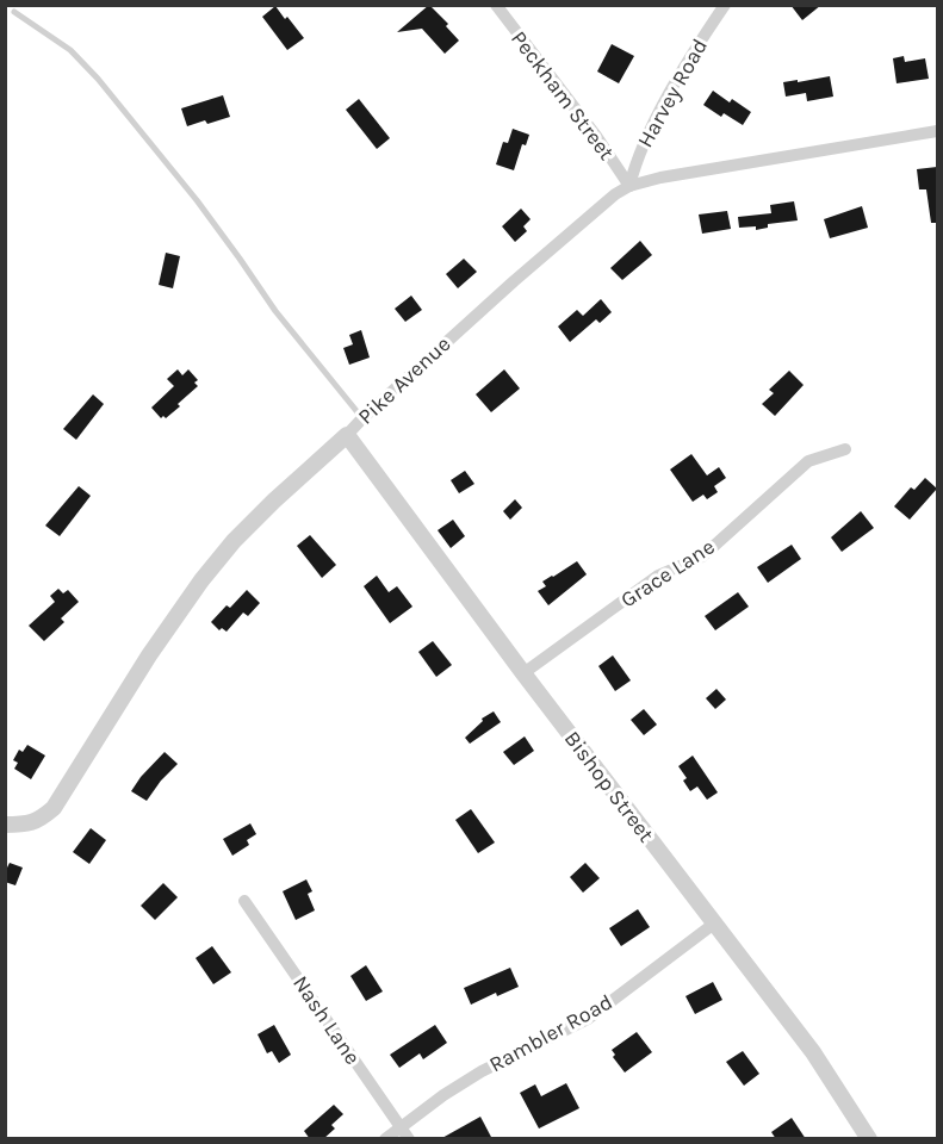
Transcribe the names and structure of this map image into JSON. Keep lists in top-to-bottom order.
{
  "streets": {
    "street": [
      "Harvey Road",
      "Peckham Street",
      "Pike Avenue",
      "Grace Lane",
      "Bishop Street",
      "Nash Lane",
      "Rambler Road"
    ]
  },
  "crossings": [
    ["Harvey Road", "Peckham Street"],
    ["Harvey Road", "Pike Avenue"],
    ["Peckham Street", "Pike Avenue"],
    ["Pike Avenue", "Bishop Street"],
    ["Grace Lane", "Bishop Street"],
    ["Bishop Street", "Rambler Road"],
    ["Nash Lane", "Rambler Road"]
  ]
}
